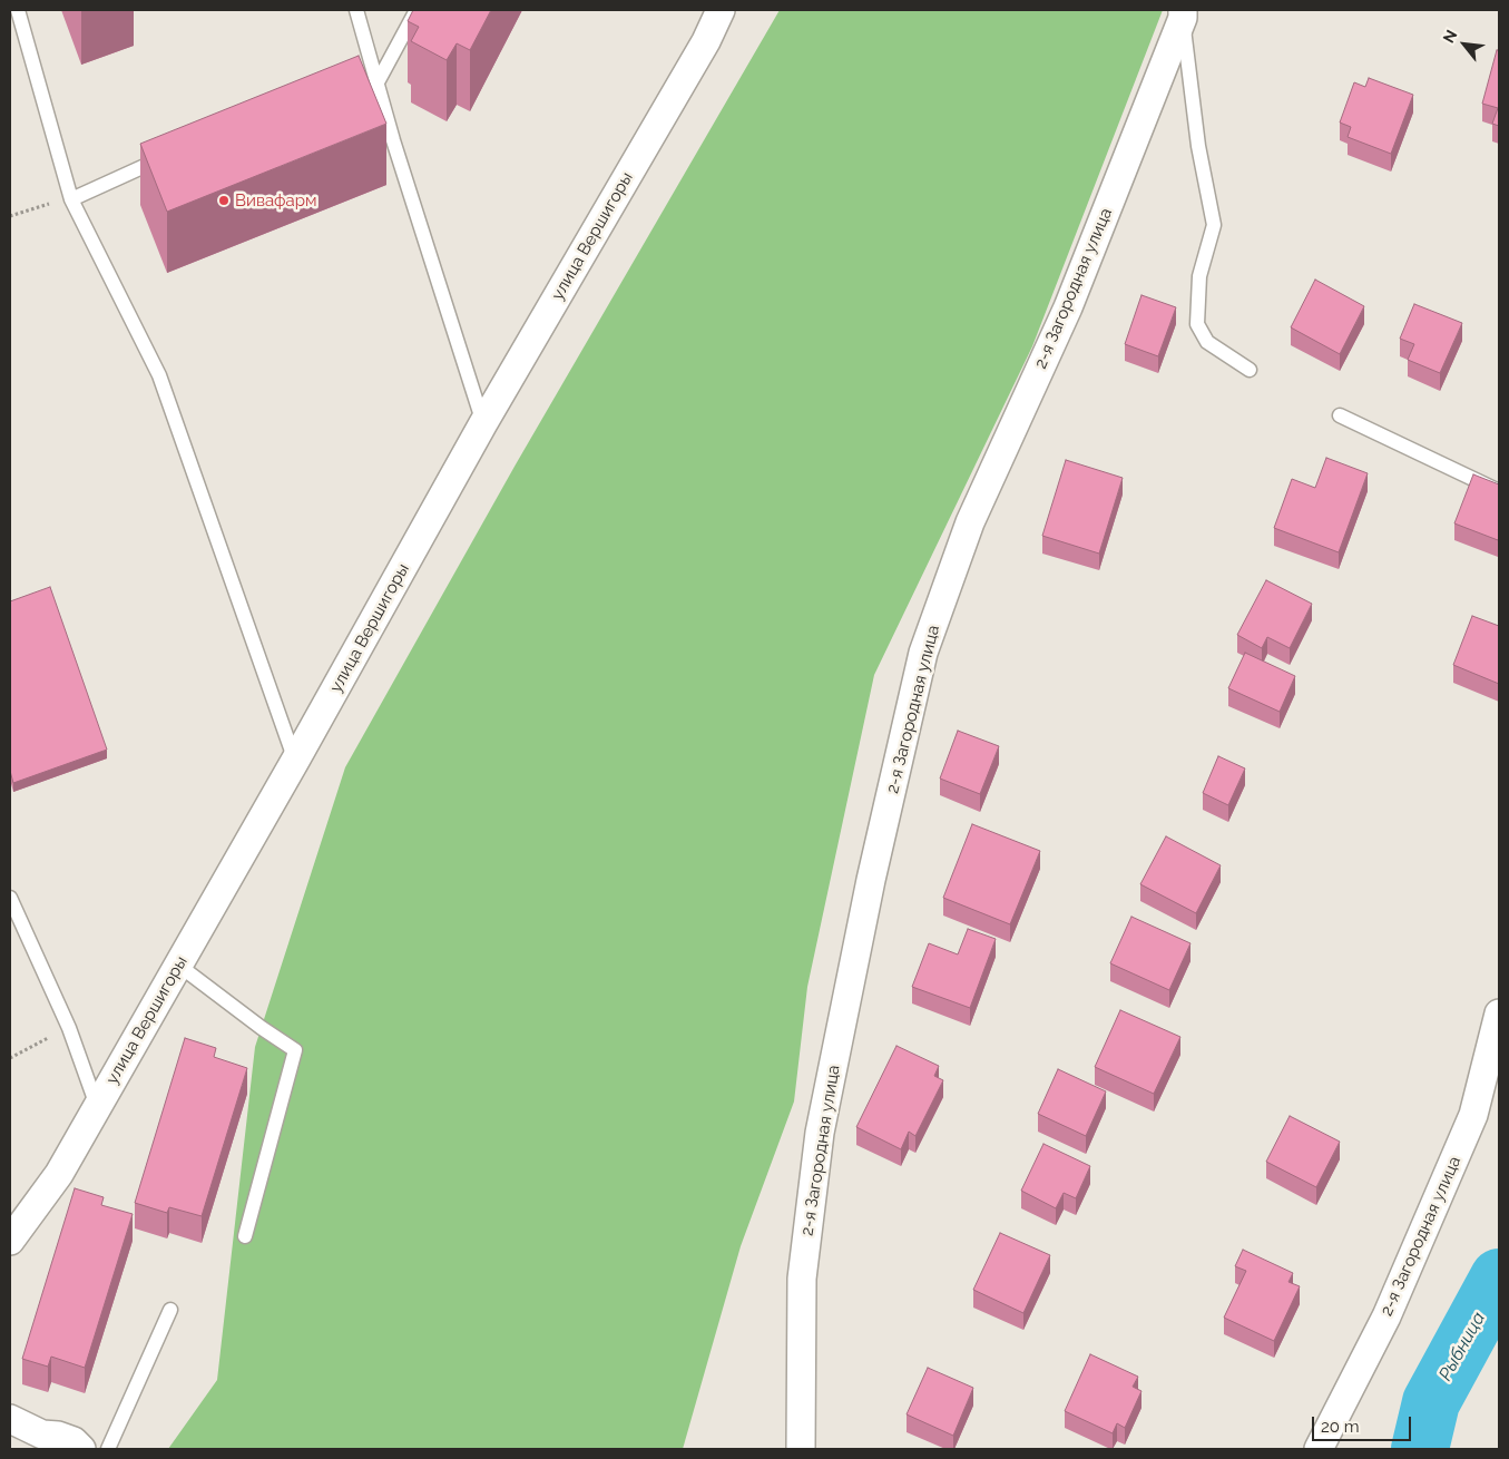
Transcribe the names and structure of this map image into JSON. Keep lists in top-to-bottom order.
{
  "streets": {
    "street": ["улица Вершигоры", "2-я Загородная улица"]
  },
  "water": ["Рыбница"],
  "places": ["Вивафарм"],
  "scale_bar": "20 m",
  "north": "top left"
}
